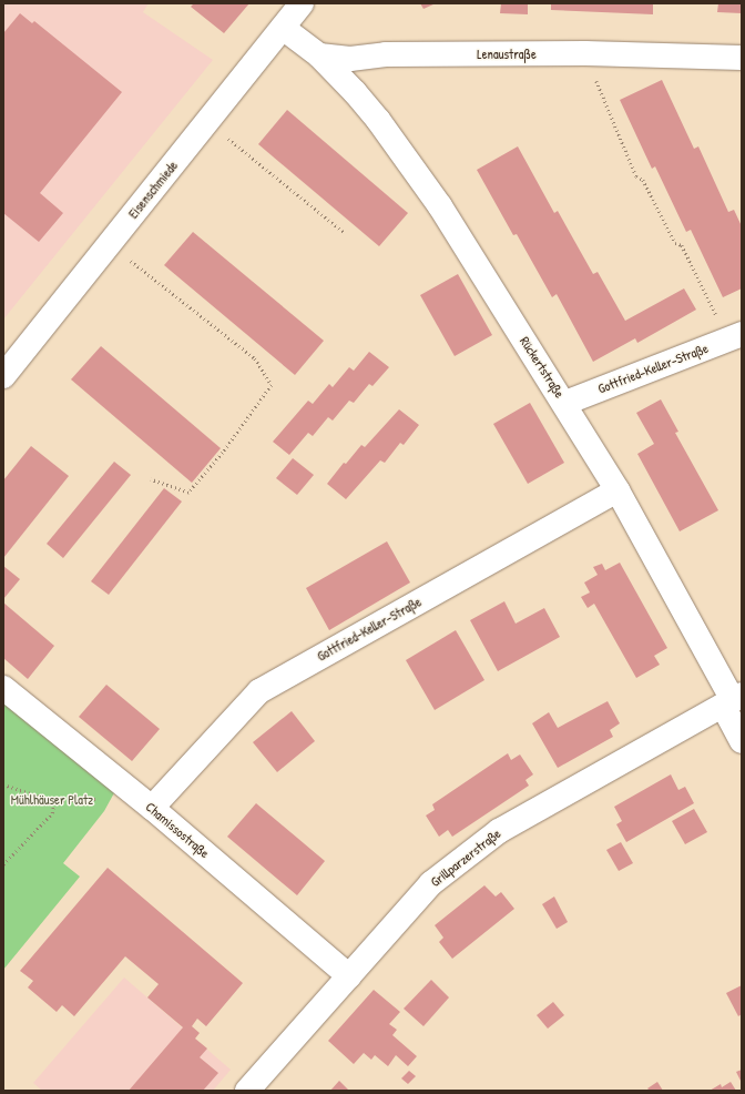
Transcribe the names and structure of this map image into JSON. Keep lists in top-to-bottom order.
{
  "streets": {
    "street": [
      "Lenaustraße",
      "Eisenschmiede",
      "Rückertstraße",
      "Gottfried-Keller-Straße",
      "Chamissostraße",
      "Grillparzerstraße"
    ]
  },
  "crossings": [
    ["Lenaustraße", "Rückertstraße"],
    ["Rückertstraße", "Gottfried-Keller-Straße"],
    ["Rückertstraße", "Grillparzerstraße"],
    ["Gottfried-Keller-Straße", "Chamissostraße"],
    ["Chamissostraße", "Grillparzerstraße"]
  ],
  "parks": ["Mühlhäuser Platz"]
}
